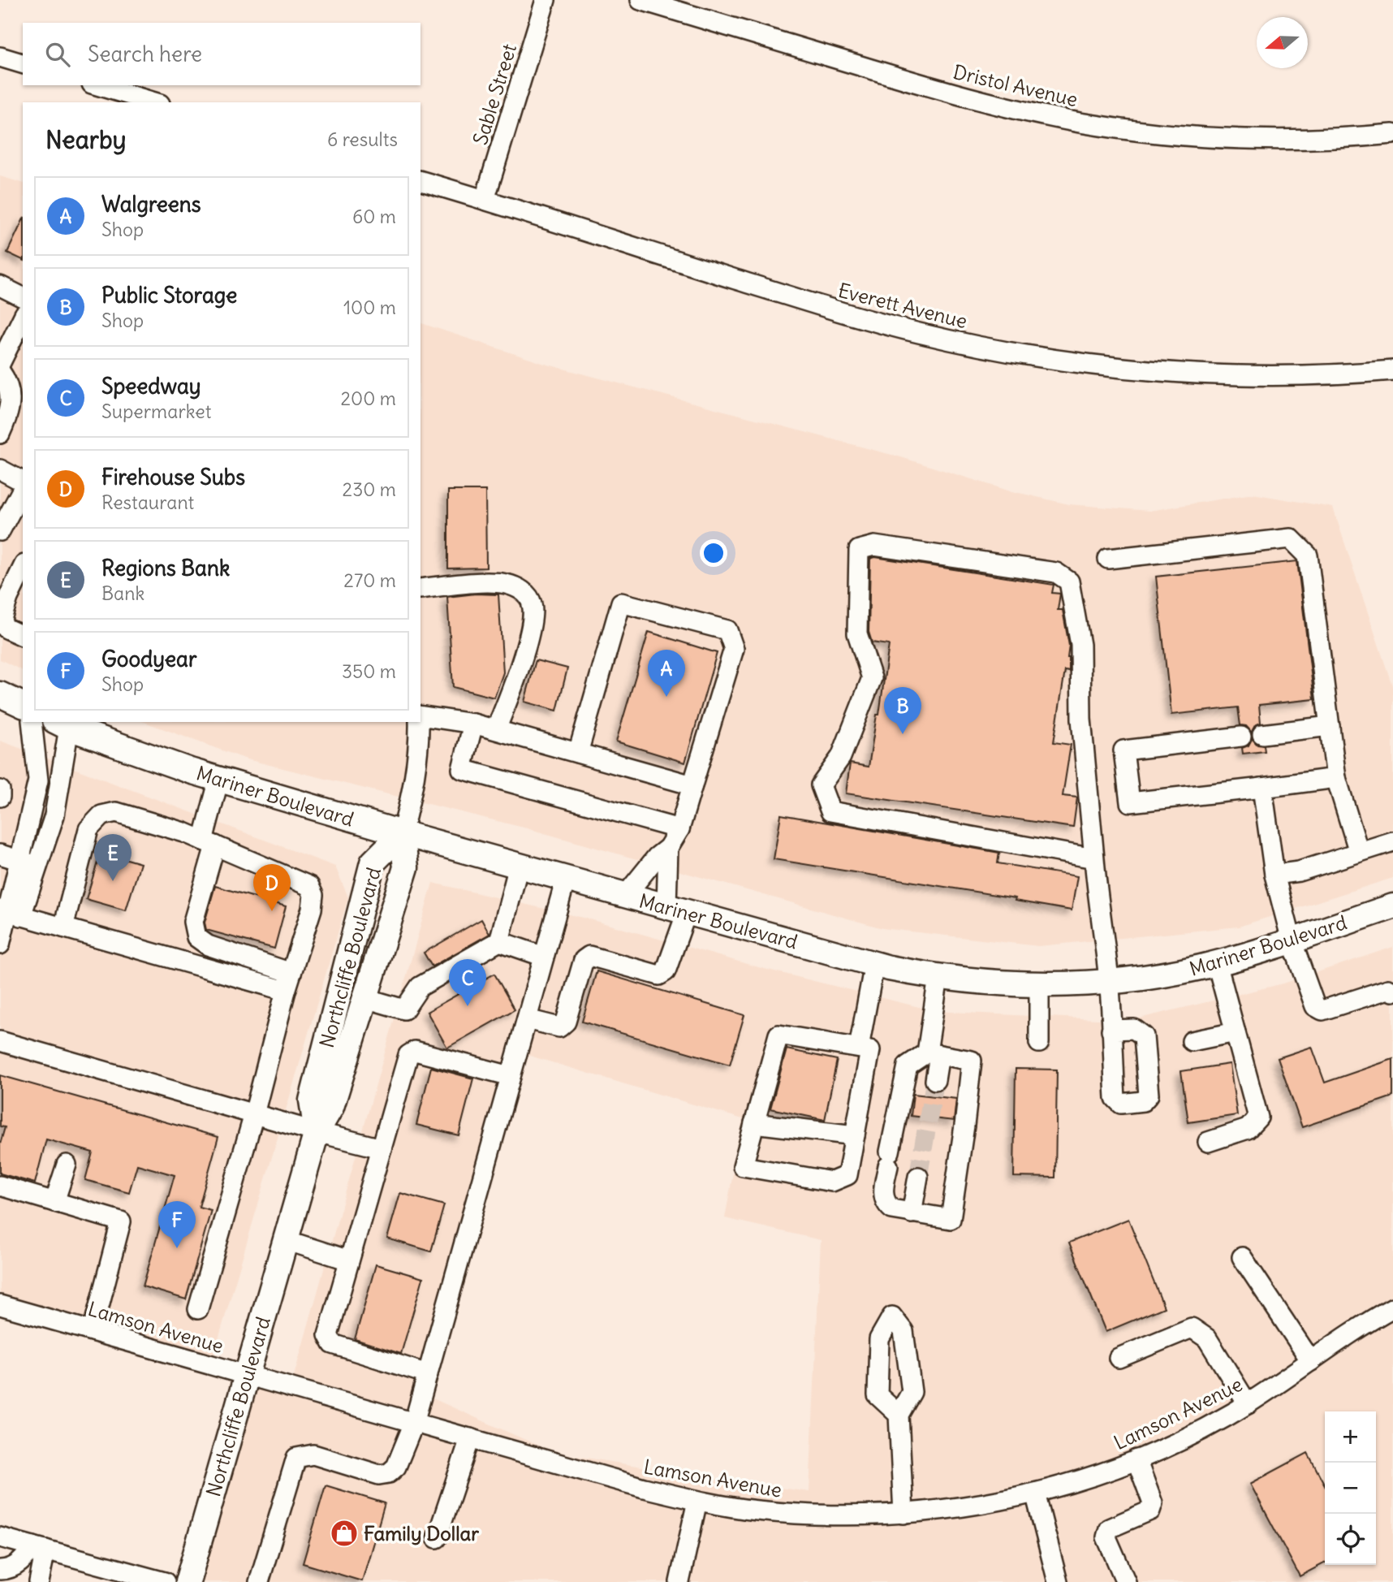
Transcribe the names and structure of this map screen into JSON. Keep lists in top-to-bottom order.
{
  "streets": {
    "main road": ["Mariner Boulevard", "Northcliffe Boulevard"],
    "street": [
      "Dristol Avenue",
      "Sable Street",
      "Everett Avenue",
      "Lamson Avenue"
    ]
  },
  "crossings": [
    ["Sable Street", "Everett Avenue"],
    ["Mariner Boulevard", "Northcliffe Boulevard"],
    ["Northcliffe Boulevard", "Lamson Avenue"]
  ],
  "places": {
    "shop": ["Family Dollar"]
  },
  "north": "left",
  "page": {
    "search": "Search here",
    "heading": ["Nearby", "6 results"],
    "list": [
      {
        "mark": "A",
        "name": "Walgreens",
        "note": "Shop",
        "value": "60 m"
      },
      {
        "mark": "B",
        "name": "Public Storage",
        "note": "Shop",
        "value": "100 m"
      },
      {
        "mark": "C",
        "name": "Speedway",
        "note": "Supermarket",
        "value": "200 m"
      },
      {
        "mark": "D",
        "name": "Firehouse Subs",
        "note": "Restaurant",
        "value": "230 m"
      },
      {
        "mark": "E",
        "name": "Regions Bank",
        "note": "Bank",
        "value": "270 m"
      },
      {
        "mark": "F",
        "name": "Goodyear",
        "note": "Shop",
        "value": "350 m"
      }
    ],
    "pins": [
      "A",
      "B",
      "E",
      "D",
      "C",
      "F"
    ],
    "map_buttons": ["+", "−"]
  }
}
